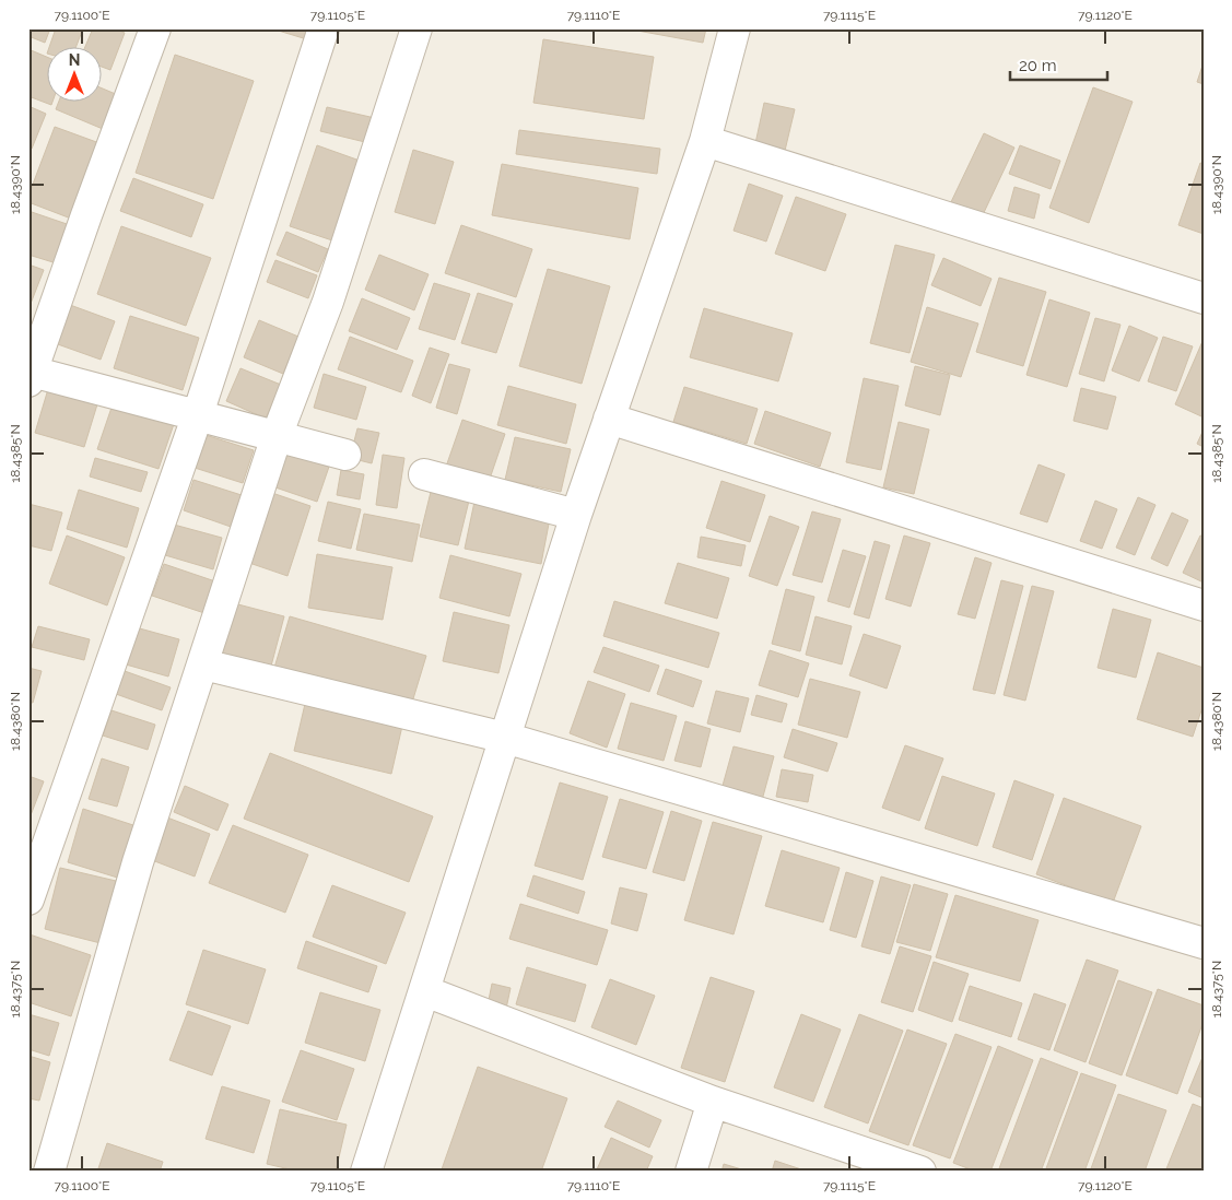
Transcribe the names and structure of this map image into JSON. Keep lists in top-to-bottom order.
{
  "scale_bar": "20 m",
  "north": "top",
  "coordinates": [
    "79.1100°E",
    "79.1105°E",
    "79.1110°E",
    "79.1115°E",
    "79.1120°E",
    "18.4390°N",
    "18.4385°N",
    "18.4380°N",
    "18.4375°N"
  ]
}
